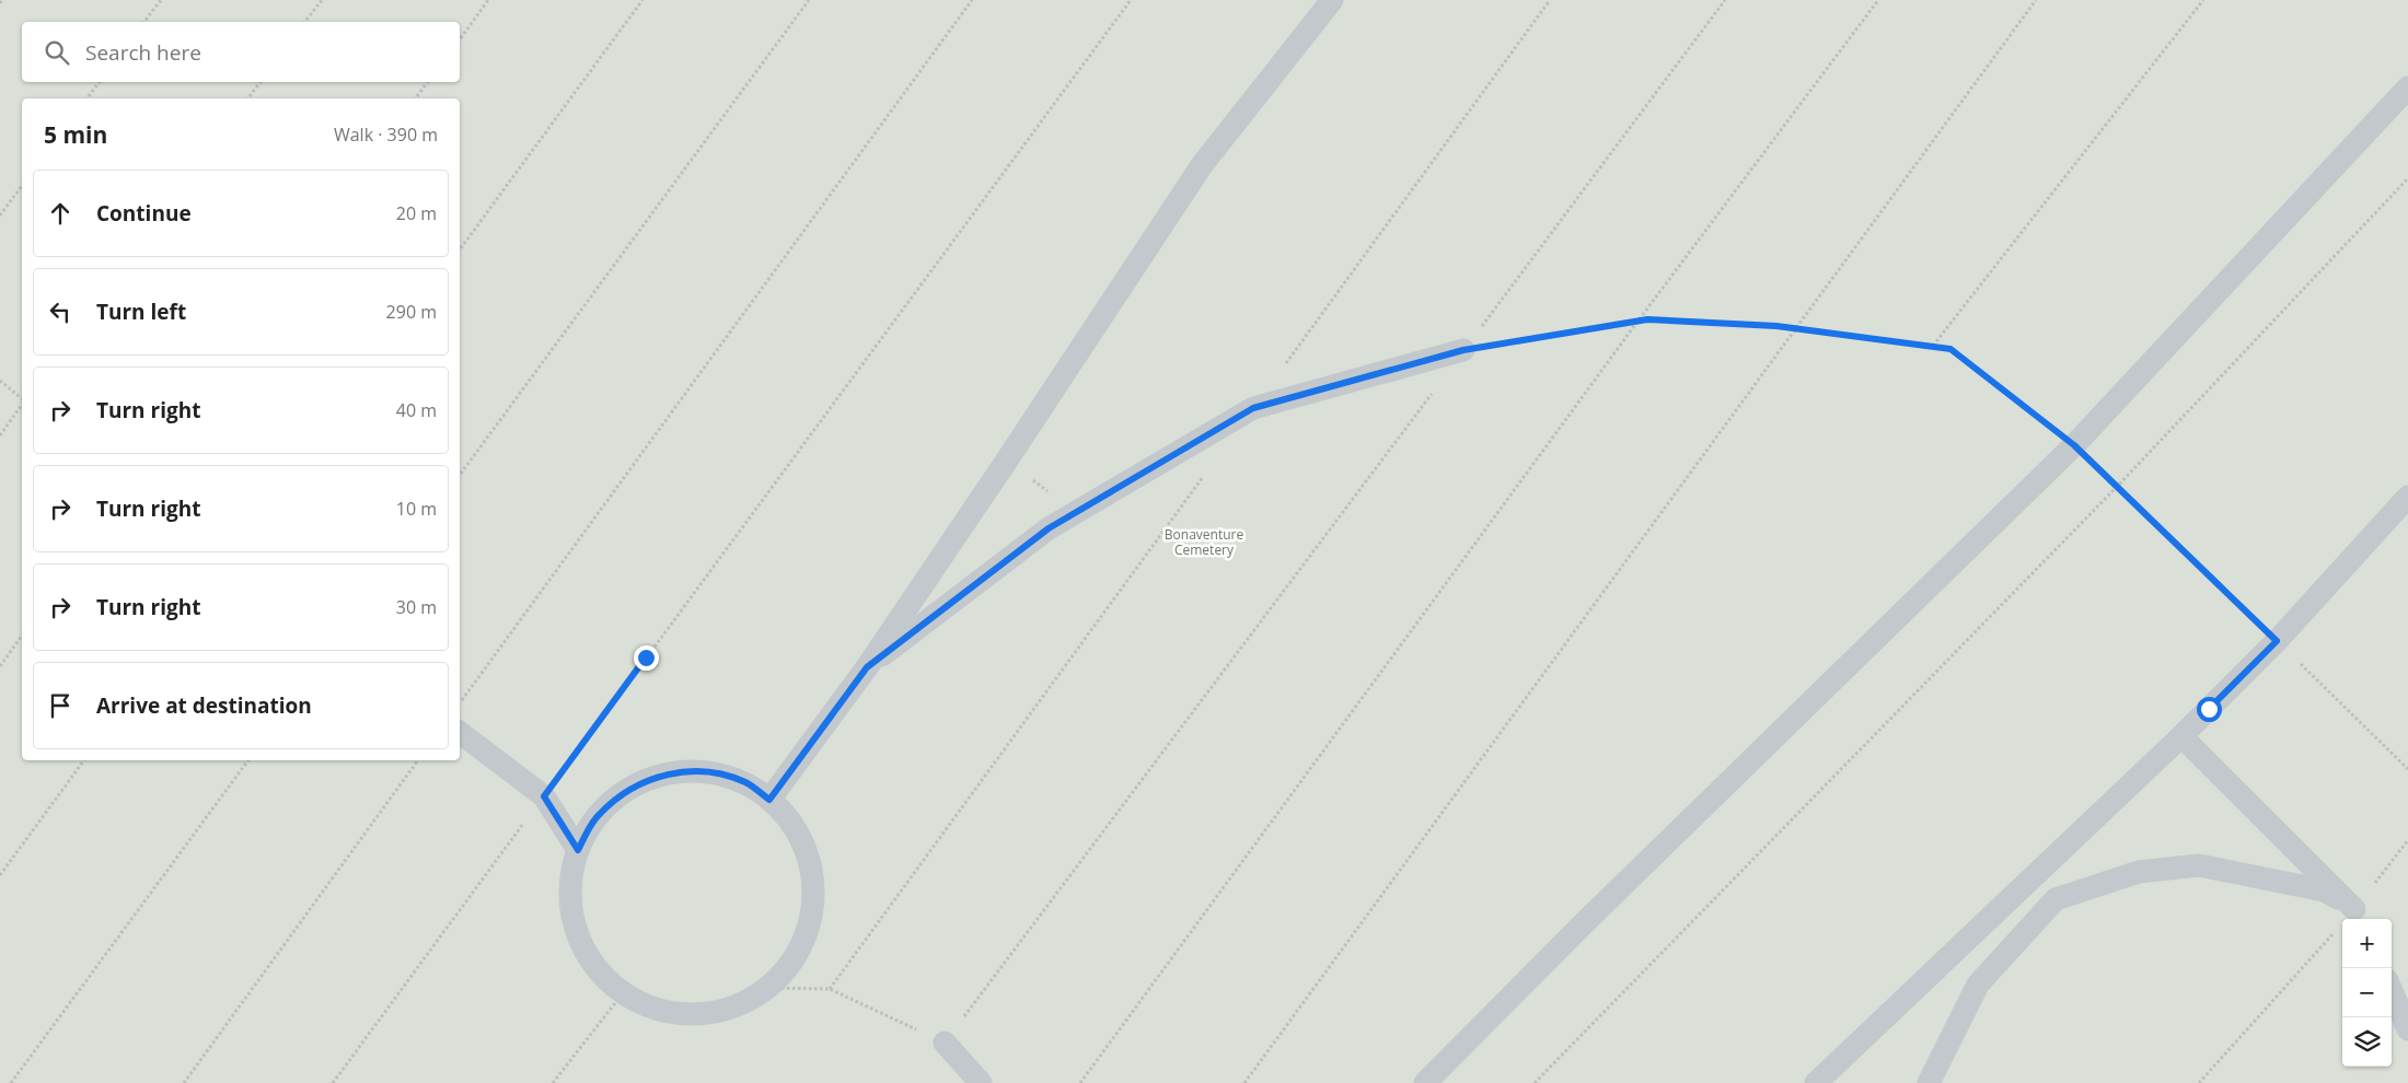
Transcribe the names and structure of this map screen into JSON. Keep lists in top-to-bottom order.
{
  "parks": ["Bonaventure Cemetery"],
  "page": {
    "search": "Search here",
    "heading": ["5 min", "Walk · 390 m"],
    "list": [
      ["Continue", "20 m"],
      ["Turn left", "290 m"],
      ["Turn right", "40 m"],
      ["Turn right", "10 m"],
      ["Turn right", "30 m"],
      "Arrive at destination"
    ],
    "map_buttons": ["+", "−"]
  }
}
